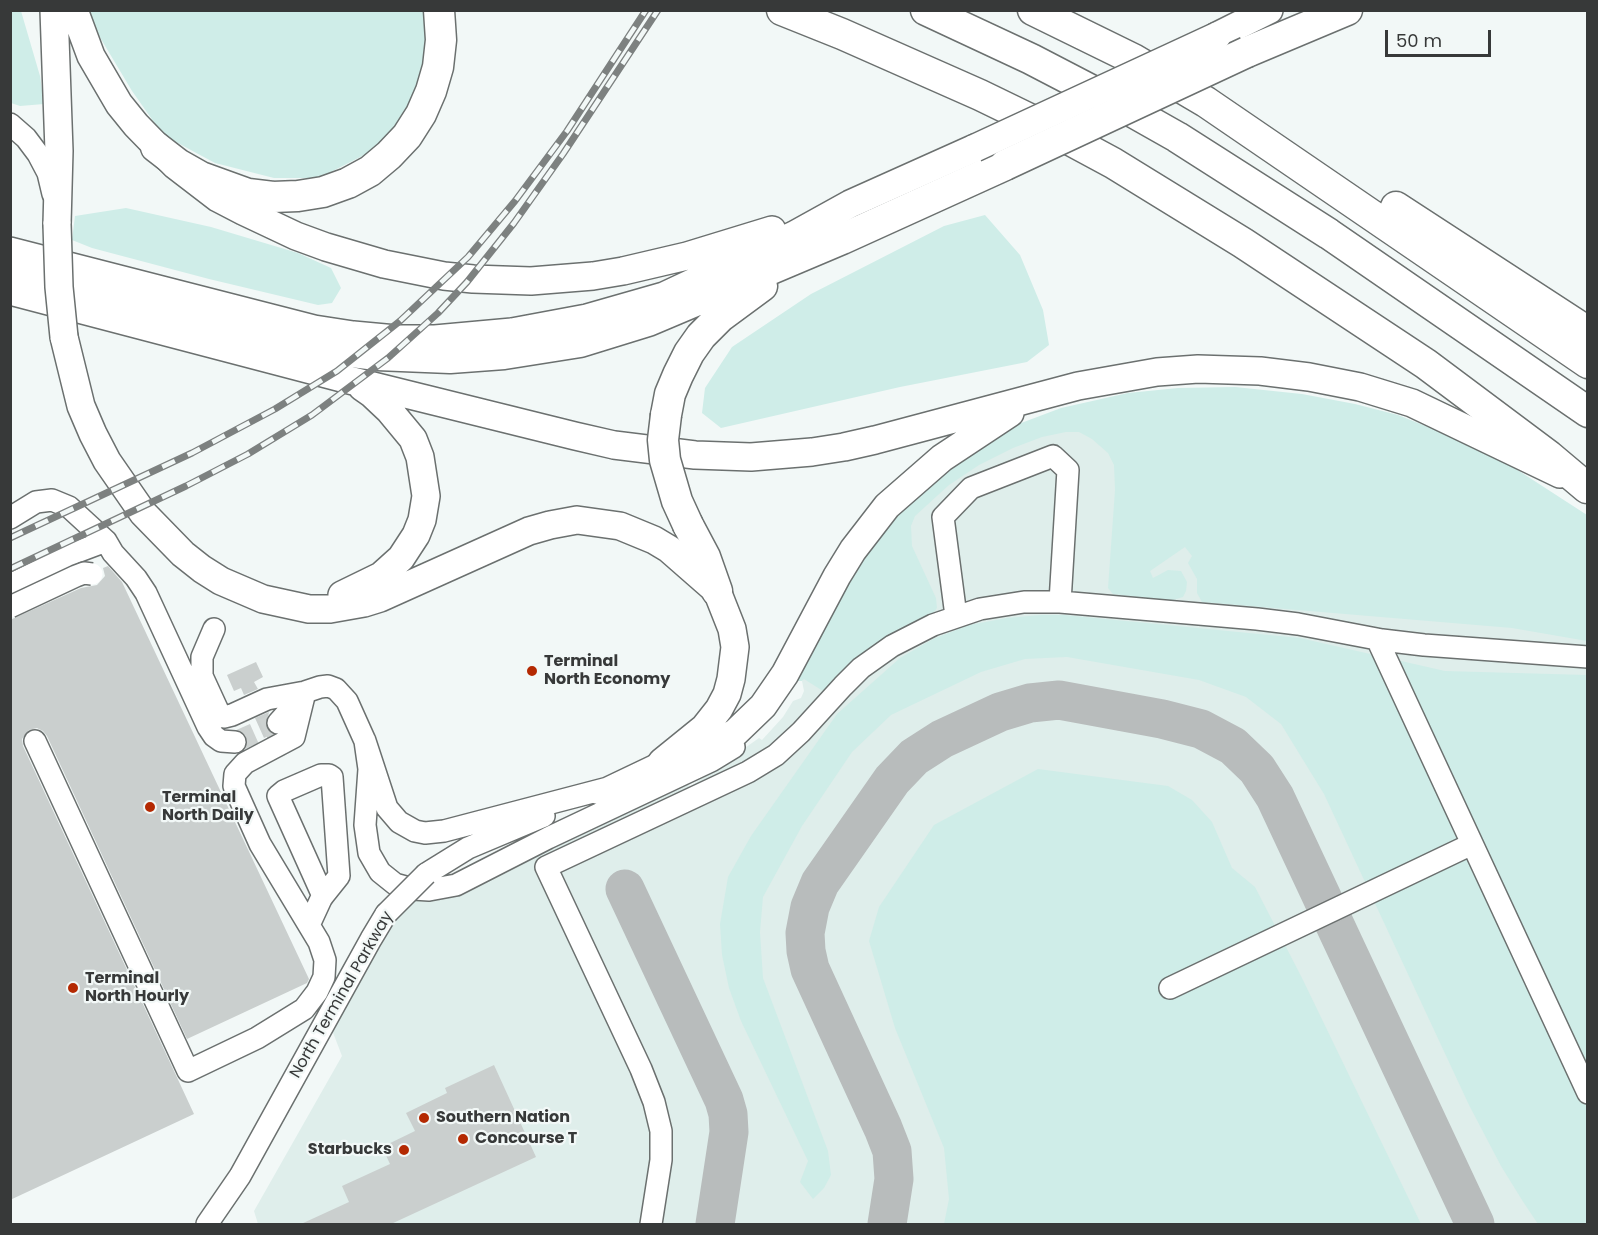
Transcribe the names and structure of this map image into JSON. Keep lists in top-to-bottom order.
{
  "streets": {
    "street": ["North Terminal Parkway"]
  },
  "places": [
    "Terminal North Economy",
    "Terminal North Daily",
    "Terminal North Hourly",
    "Southern Nation",
    "Concourse T",
    "Starbucks"
  ],
  "scale_bar": "50 m"
}
